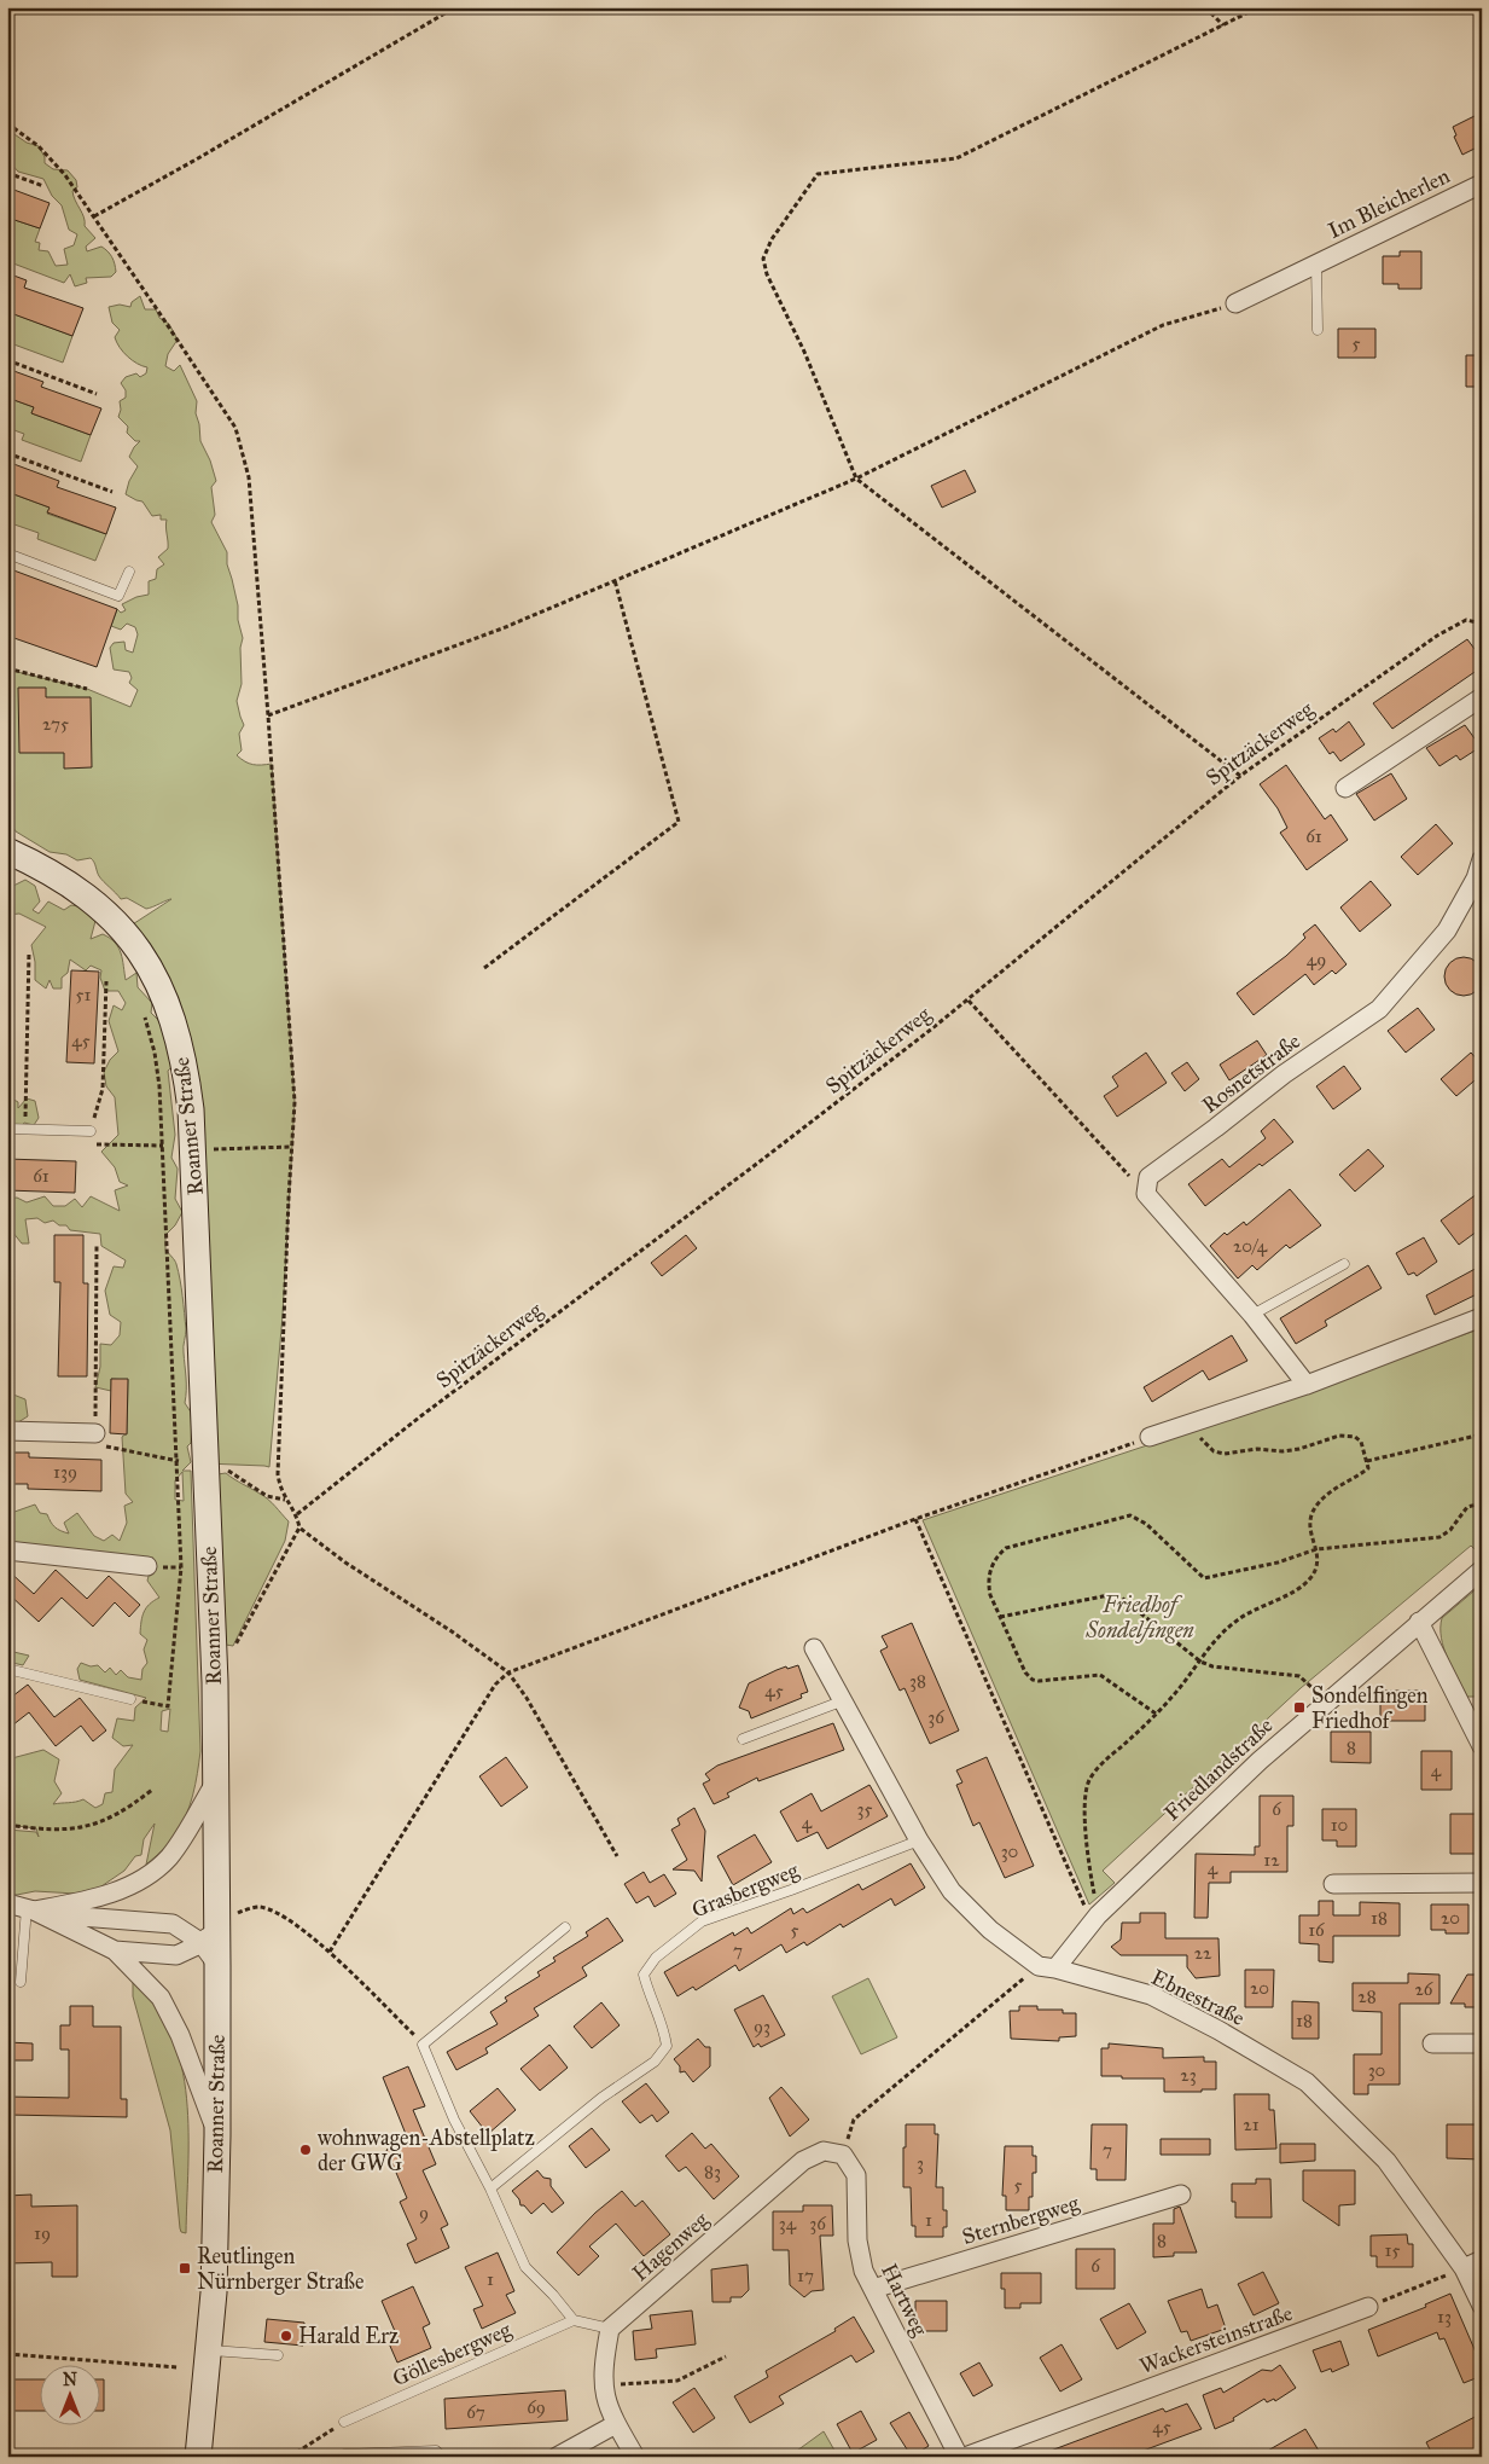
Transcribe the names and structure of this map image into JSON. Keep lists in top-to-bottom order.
{
  "streets": {
    "street": [
      "Im Bleicherlen",
      "Rosnetstraße",
      "Roanner Straße",
      "Friedlandstraße",
      "Ebnestraße",
      "Sternbergweg",
      "Hagenweg",
      "Hartweg",
      "Wackersteinstraße"
    ],
    "lane": ["Grasbergweg", "Göllesbergweg"],
    "path": ["Spitzäckerweg"]
  },
  "crossings": [
    ["Friedlandstraße", "Ebnestraße"],
    ["Grasbergweg", "Ebnestraße"],
    ["Sternbergweg", "Hartweg"],
    ["Hagenweg", "Hartweg"]
  ],
  "parks": ["Friedhof Sondelfingen"],
  "places": {
    "transit": ["Sondelfingen Friedhof", "Reutlingen Nürnberger Straße"],
    "other": ["wohnwagen-Abstellplatz der GWG", "Harald Erz"]
  },
  "house_numbers": [
    "5",
    "275",
    "61",
    "49",
    "51",
    "45",
    "61",
    "20/4",
    "139",
    "38",
    "45",
    "36",
    "8",
    "4",
    "35",
    "6",
    "4",
    "10",
    "30",
    "12",
    "4",
    "18",
    "20",
    "5",
    "16",
    "7",
    "22",
    "20",
    "26",
    "28",
    "18",
    "93",
    "30",
    "23",
    "21",
    "7",
    "3",
    "83",
    "5",
    "9",
    "1",
    "34",
    "36",
    "19",
    "8",
    "15",
    "6",
    "17",
    "1",
    "13",
    "69",
    "67",
    "45"
  ],
  "north": "top"
}
